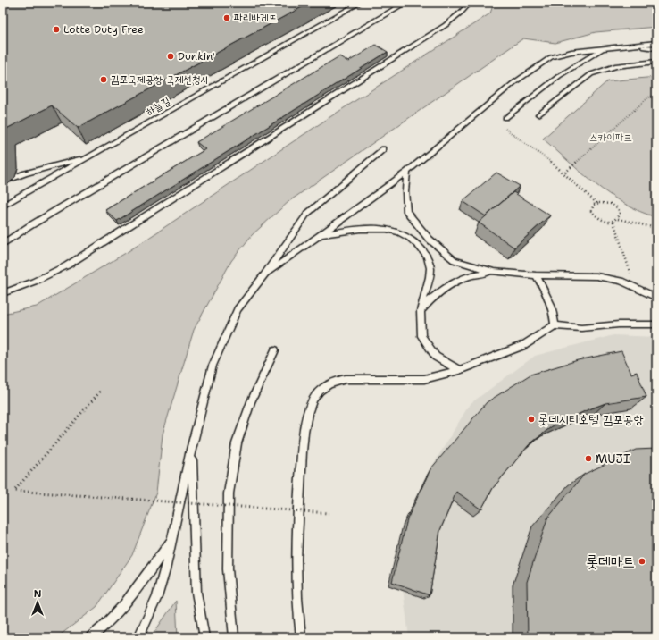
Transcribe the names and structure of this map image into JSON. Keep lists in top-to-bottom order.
{
  "streets": {
    "lane": ["하늘길"]
  },
  "parks": ["스카이파크"],
  "places": [
    "파리바게뜨",
    "Lotte Duty Free",
    "Dunkin'",
    "김포국제공항 국제선청사",
    "롯데시티호텔 김포공항",
    "MUJI",
    "롯데마트"
  ],
  "north": "top"
}
